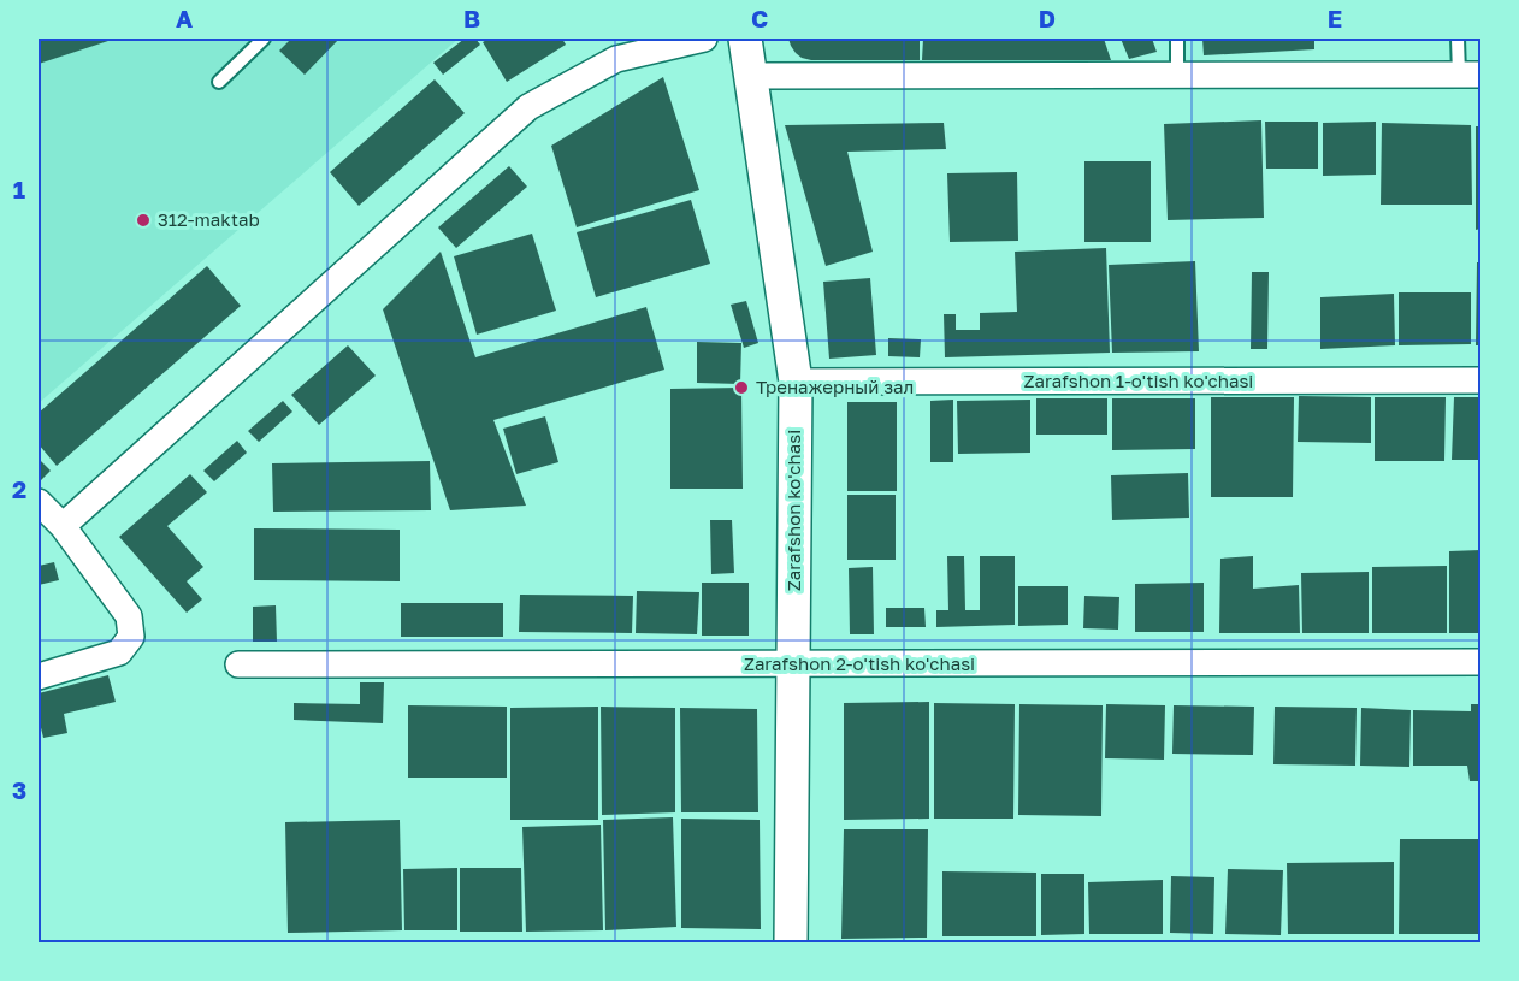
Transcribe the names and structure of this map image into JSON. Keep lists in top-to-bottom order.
{
  "streets": {
    "street": ["Zarafshon 1-o'tish ko'chasi", "Zarafshon ko'chasi", "Zarafshon 2-o'tish ko'chasi"]
  },
  "crossings": [
    ["Zarafshon 1-o'tish ko'chasi", "Zarafshon ko'chasi"],
    ["Zarafshon ko'chasi", "Zarafshon 2-o'tish ko'chasi"]
  ],
  "places": ["312-maktab", "Тренажерный зал"],
  "grid": {
    "columns": [
      "A",
      "B",
      "C",
      "D",
      "E"
    ],
    "rows": ["1", "2", "3"]
  }
}
